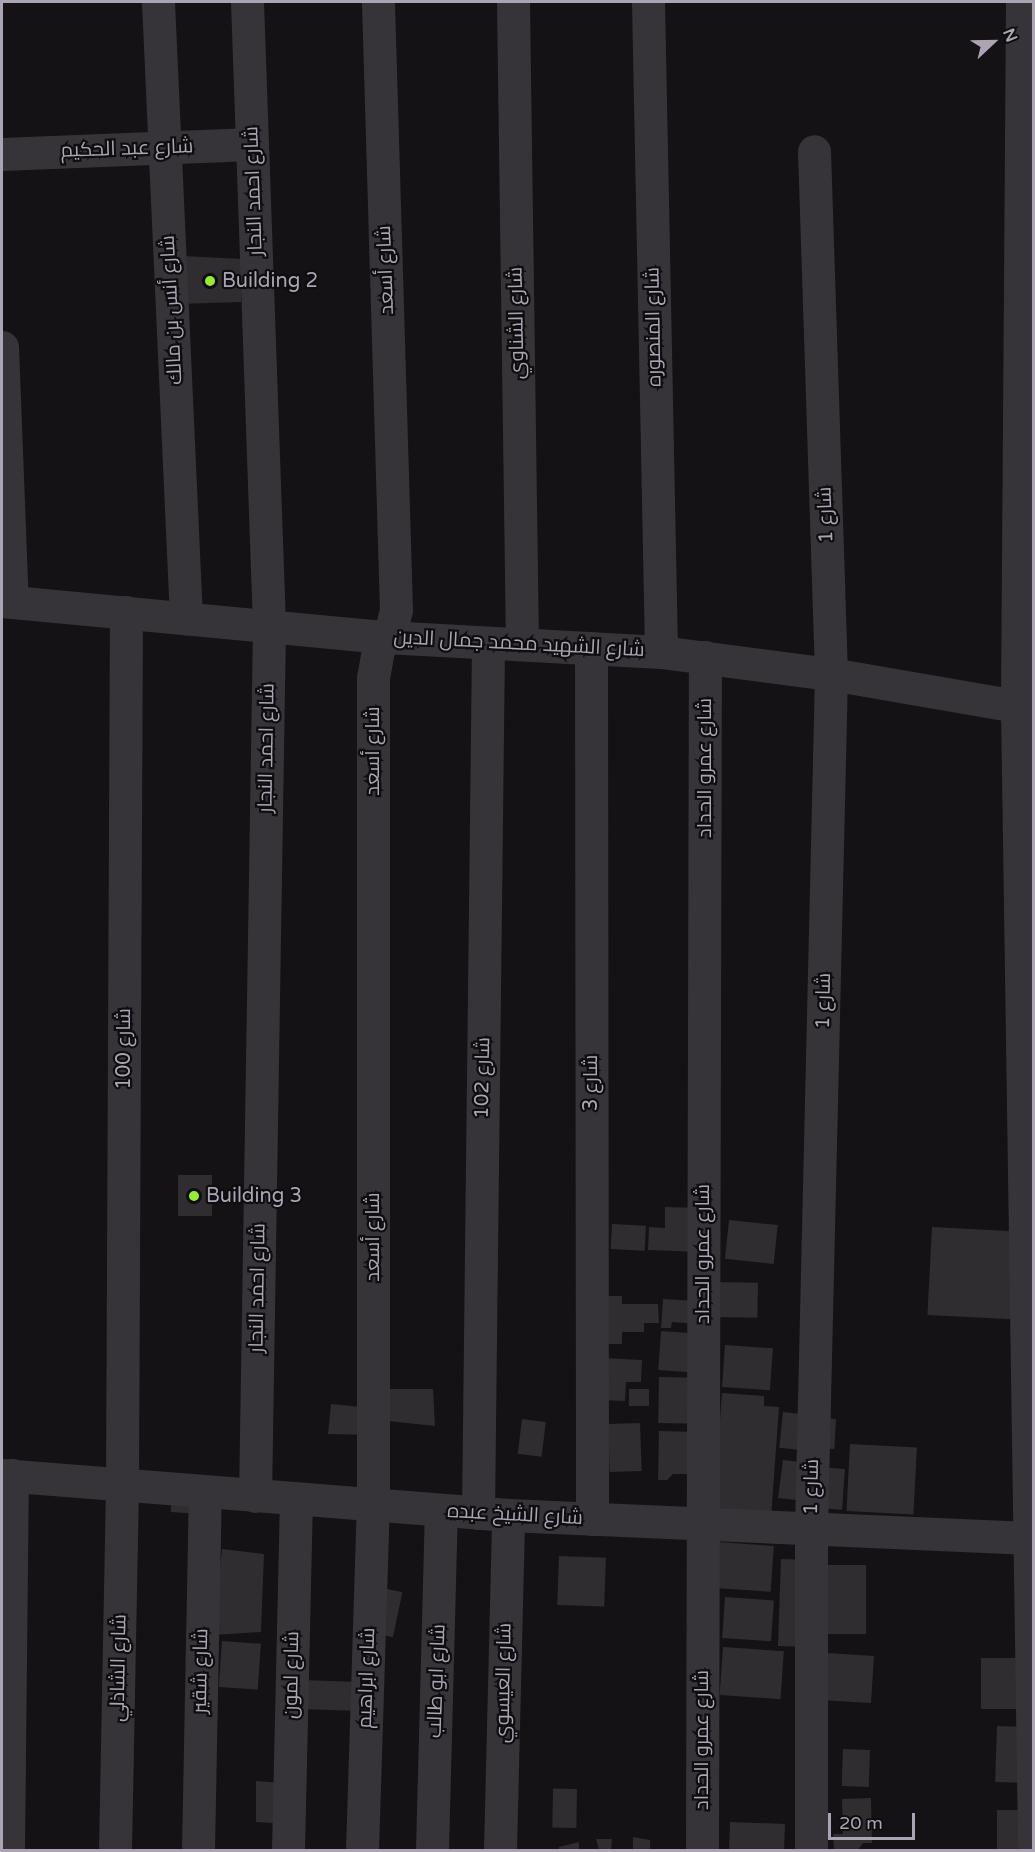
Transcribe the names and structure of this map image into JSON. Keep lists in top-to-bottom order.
{
  "streets": {
    "street": [
      "شارع عبد الحكيم",
      "شارع احمد النجار",
      "شارع أسعد",
      "شارع أنس بن مالك",
      "شارع الشناوي",
      "شارع المنصوره",
      "شارع 1",
      "شارع الشهيد محمد جمال الدين",
      "شارع عمرو الحداد",
      "شارع 100",
      "شارع 102",
      "شارع 3",
      "شارع الشيخ عبده",
      "شارع الشاذلي",
      "شارع شقير",
      "شارع لمون",
      "شارع ابراهيم",
      "شارع ابو طالب",
      "شارع العيسوي"
    ]
  },
  "crossings": [
    ["شارع عبد الحكيم", "شارع احمد النجار"],
    ["شارع عبد الحكيم", "شارع أنس بن مالك"],
    ["شارع احمد النجار", "شارع الشهيد محمد جمال الدين"],
    ["شارع احمد النجار", "شارع الشيخ عبده"],
    ["شارع أسعد", "شارع الشهيد محمد جمال الدين"],
    ["شارع أسعد", "شارع الشيخ عبده"],
    ["شارع أسعد", "شارع ابراهيم"],
    ["شارع أنس بن مالك", "شارع الشهيد محمد جمال الدين"],
    ["شارع الشناوي", "شارع الشهيد محمد جمال الدين"],
    ["شارع المنصوره", "شارع الشهيد محمد جمال الدين"],
    ["شارع 1", "شارع الشهيد محمد جمال الدين"],
    ["شارع 1", "شارع الشيخ عبده"],
    ["شارع الشهيد محمد جمال الدين", "شارع عمرو الحداد"],
    ["شارع الشهيد محمد جمال الدين", "شارع 100"],
    ["شارع الشهيد محمد جمال الدين", "شارع 102"],
    ["شارع الشهيد محمد جمال الدين", "شارع 3"],
    ["شارع عمرو الحداد", "شارع الشيخ عبده"],
    ["شارع 100", "شارع الشيخ عبده"],
    ["شارع 100", "شارع الشاذلي"],
    ["شارع 102", "شارع الشيخ عبده"],
    ["شارع 102", "شارع العيسوي"],
    ["شارع 3", "شارع الشيخ عبده"],
    ["شارع الشيخ عبده", "شارع الشاذلي"],
    ["شارع الشيخ عبده", "شارع شقير"],
    ["شارع الشيخ عبده", "شارع لمون"],
    ["شارع الشيخ عبده", "شارع ابراهيم"],
    ["شارع الشيخ عبده", "شارع ابو طالب"],
    ["شارع الشيخ عبده", "شارع العيسوي"]
  ],
  "places": ["Building 2", "Building 3"],
  "scale_bar": "20 m",
  "north": "right"
}
